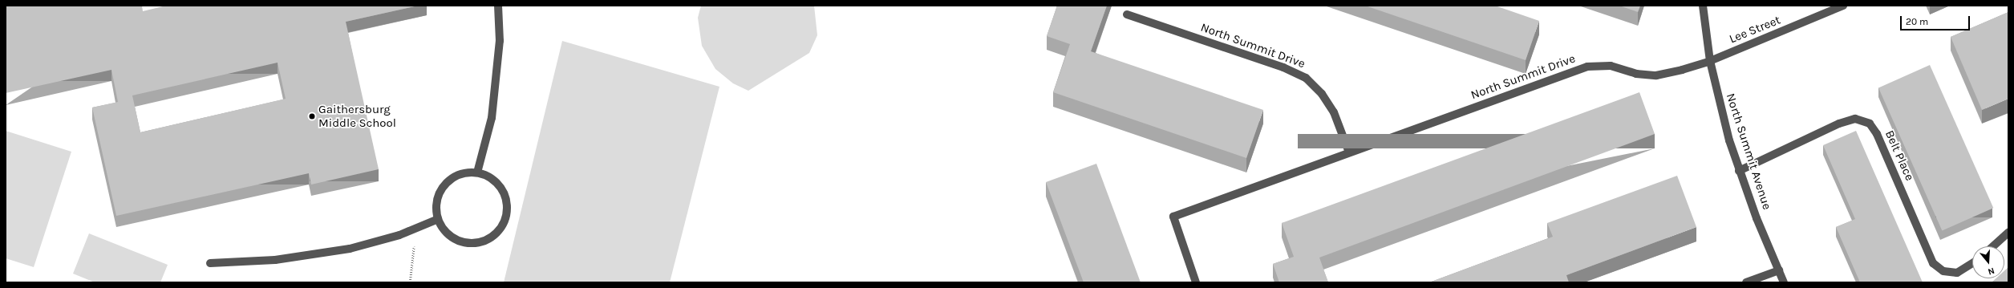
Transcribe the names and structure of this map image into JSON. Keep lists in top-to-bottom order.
{
  "streets": {
    "street": [
      "Lee Street",
      "North Summit Drive",
      "North Summit Avenue",
      "Belt Place"
    ]
  },
  "crossings": [
    ["Lee Street", "North Summit Drive"],
    ["Lee Street", "North Summit Avenue"],
    ["North Summit Drive", "North Summit Avenue"],
    ["North Summit Avenue", "Belt Place"]
  ],
  "places": ["Gaithersburg Middle School"],
  "scale_bar": "20 m",
  "north": "bottom"
}
